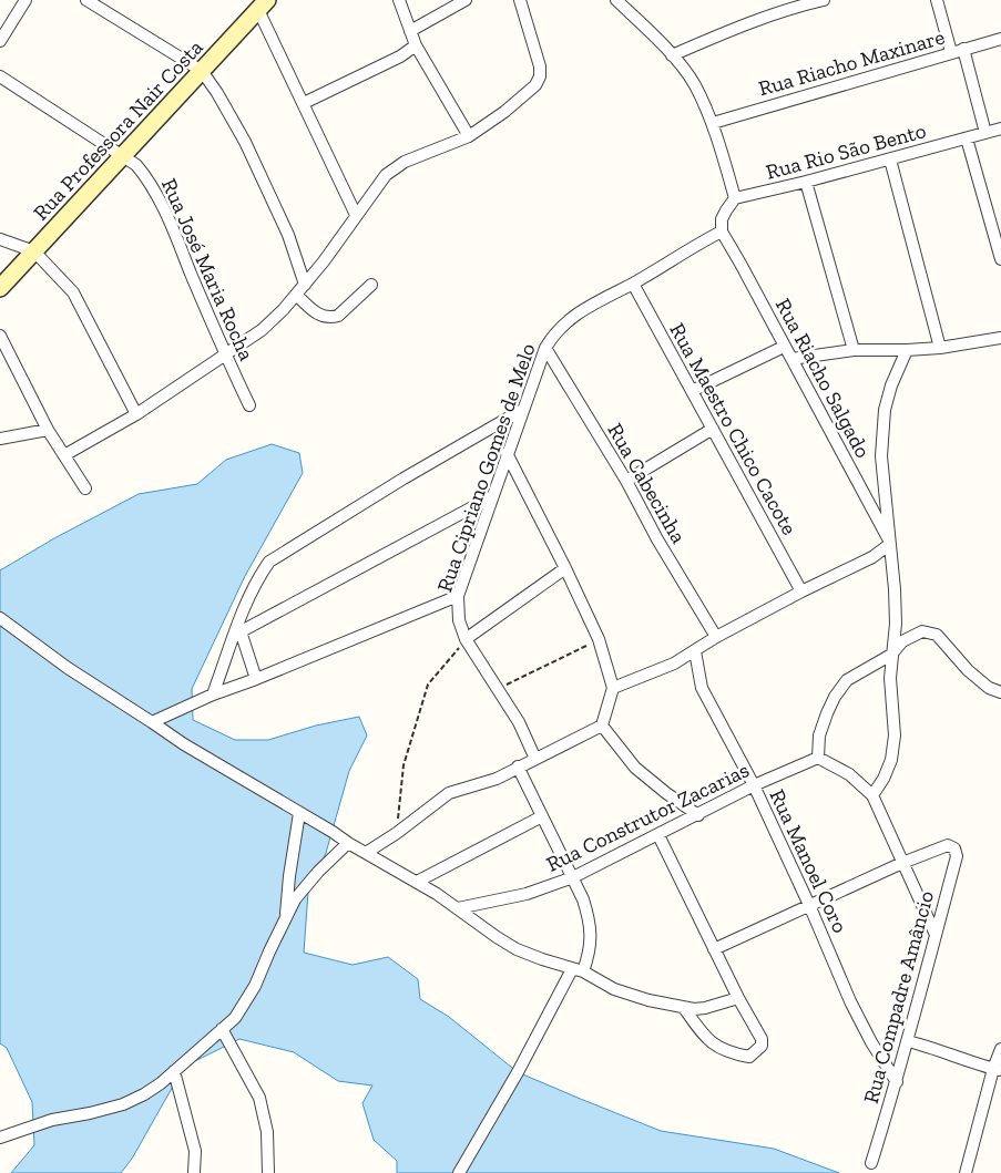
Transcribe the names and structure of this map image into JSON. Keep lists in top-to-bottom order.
{
  "streets": {
    "main road": ["Rua Professora Nair Costa"],
    "street": [
      "Rua Riacho Maxinare",
      "Rua Rio São Bento",
      "Rua José Maria Rocha",
      "Rua Riacho Salgado",
      "Rua Maestro Chico Cacote",
      "Rua Cipriano Gomes de Melo",
      "Rua Cabecinha",
      "Rua Construtor Zacarias",
      "Rua Manoel Coro",
      "Rua Compadre Amâncio"
    ]
  },
  "crossings": [
    ["Rua Professora Nair Costa", "Rua José Maria Rocha"],
    ["Rua Riacho Salgado", "Rua Cipriano Gomes de Melo"],
    ["Rua Maestro Chico Cacote", "Rua Cipriano Gomes de Melo"],
    ["Rua Cipriano Gomes de Melo", "Rua Cabecinha"],
    ["Rua Construtor Zacarias", "Rua Manoel Coro"],
    ["Rua Manoel Coro", "Rua Compadre Amâncio"]
  ]
}
